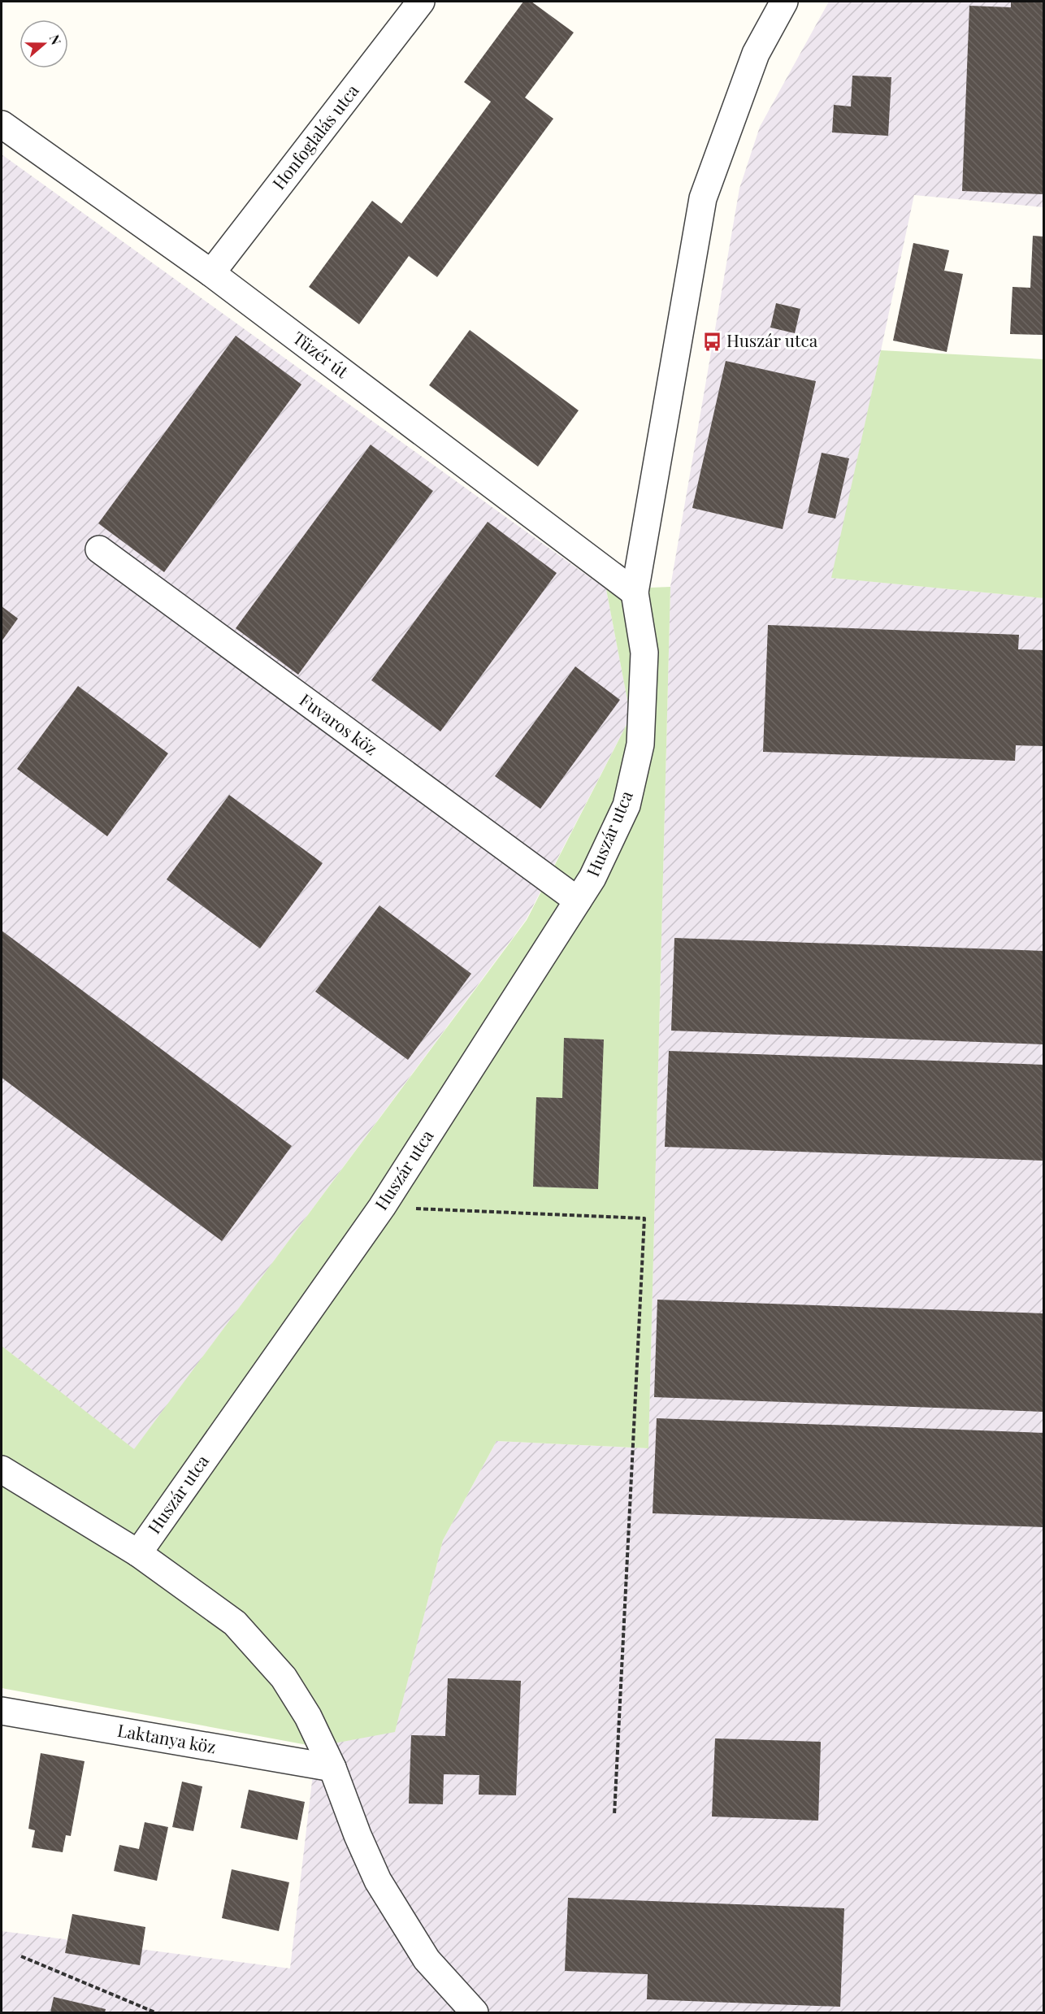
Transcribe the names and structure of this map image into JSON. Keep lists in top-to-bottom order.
{
  "streets": {
    "street": [
      "Honfoglalás utca",
      "Tüzér út",
      "Fuvaros köz",
      "Huszár utca",
      "Laktanya köz"
    ]
  },
  "crossings": [
    ["Honfoglalás utca", "Tüzér út"],
    ["Tüzér út", "Huszár utca"],
    ["Fuvaros köz", "Huszár utca"]
  ],
  "places": {
    "bus stop": ["Huszár utca"]
  },
  "north": "right"
}
